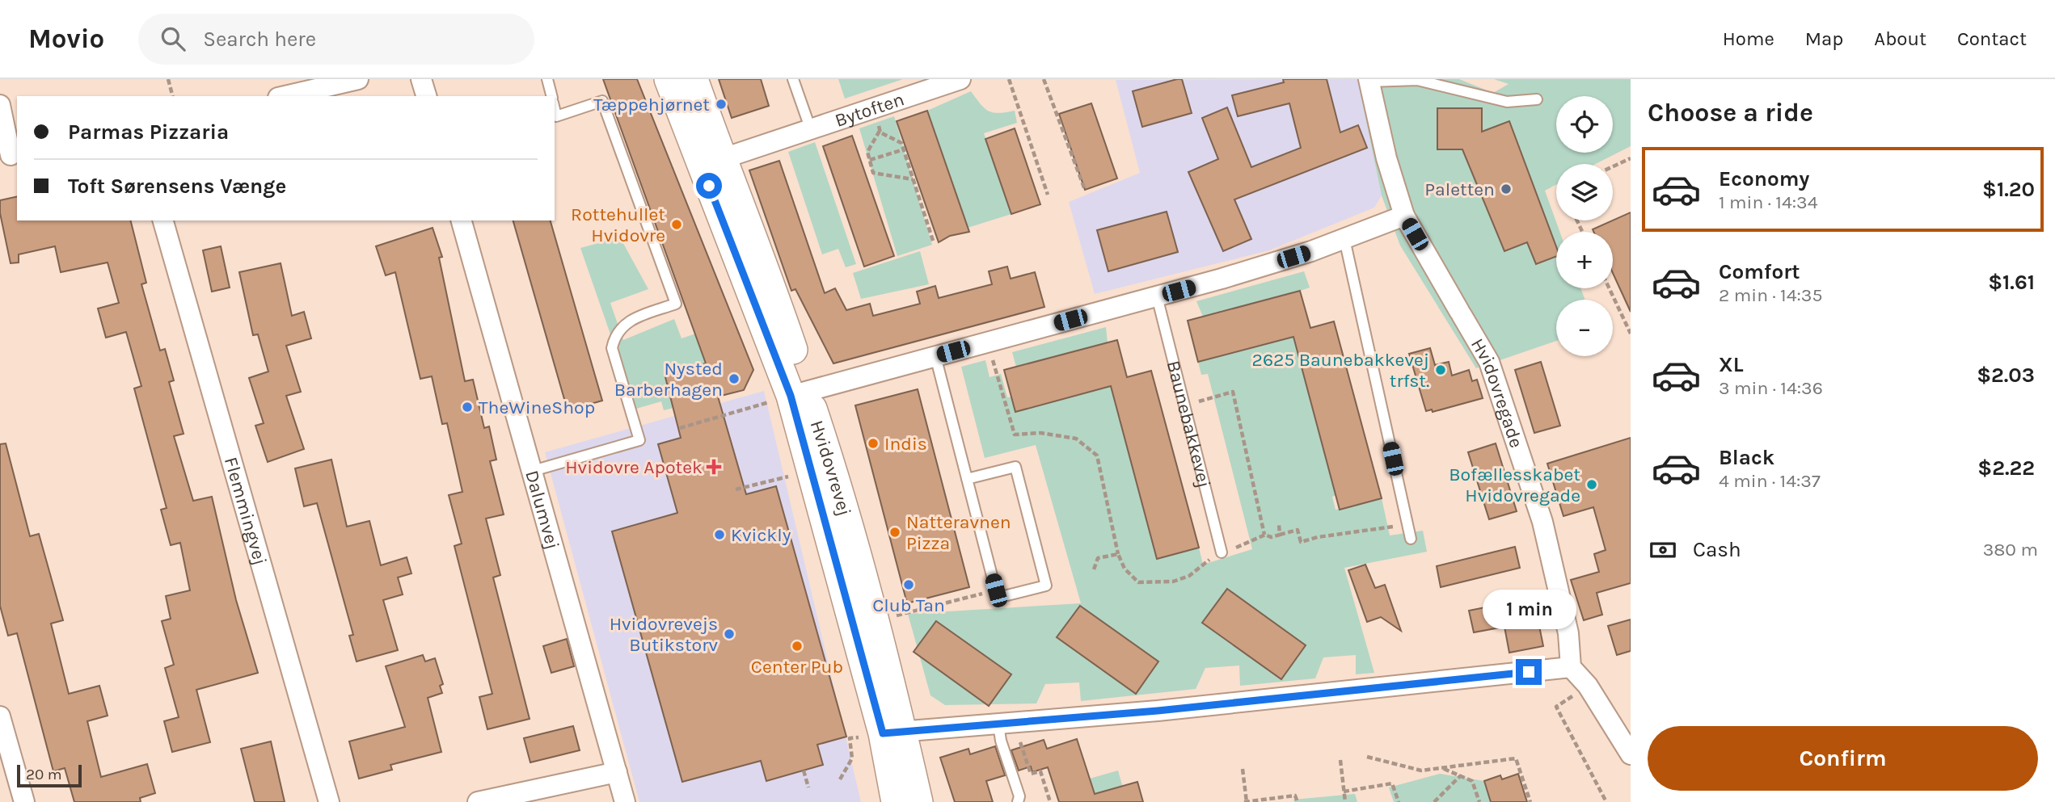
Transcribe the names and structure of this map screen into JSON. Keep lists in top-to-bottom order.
{
  "streets": {
    "street": [
      "Bytoften",
      "Hvidovregade",
      "Hvidovrevej",
      "Flemmingvej",
      "Dalumvej"
    ],
    "lane": ["Baunebakkevej"]
  },
  "crossings": [
    ["Bytoften", "Hvidovrevej"]
  ],
  "places": {
    "other": [
      "Tæppehjørnet",
      "Paletten",
      "Rottehullet Hvidovre",
      "2625 Baunebakkevej trfst.",
      "Nysted Barberhagen",
      "TheWineShop",
      "Indis",
      "Bofællesskabet Hvidovregade",
      "Natteravnen Pizza",
      "Kvickly",
      "Club Tan",
      "Hvidovrevejs Butikstorv",
      "Center Pub"
    ],
    "health": ["Hvidovre Apotek"]
  },
  "scale_bar": "20 m",
  "page": {
    "header": "Movio",
    "search": "Search here",
    "nav": [
      "Home",
      "Map",
      "About",
      "Contact"
    ],
    "heading": "Choose a ride",
    "map_buttons": ["+", "−"],
    "banner": ["Parmas Pizzaria", "Toft Sørensens Vænge"],
    "list": [
      {
        "name": "Economy",
        "note": "1 min · 14:34",
        "value": "$1.20"
      },
      {
        "name": "Comfort",
        "note": "2 min · 14:35",
        "value": "$1.61"
      },
      {
        "name": "XL",
        "note": "3 min · 14:36",
        "value": "$2.03"
      },
      {
        "name": "Black",
        "note": "4 min · 14:37",
        "value": "$2.22"
      }
    ],
    "pay": ["Cash", "380 m"],
    "bubble": "1 min",
    "buttons": "Confirm",
    "scale": "20 m"
  }
}
